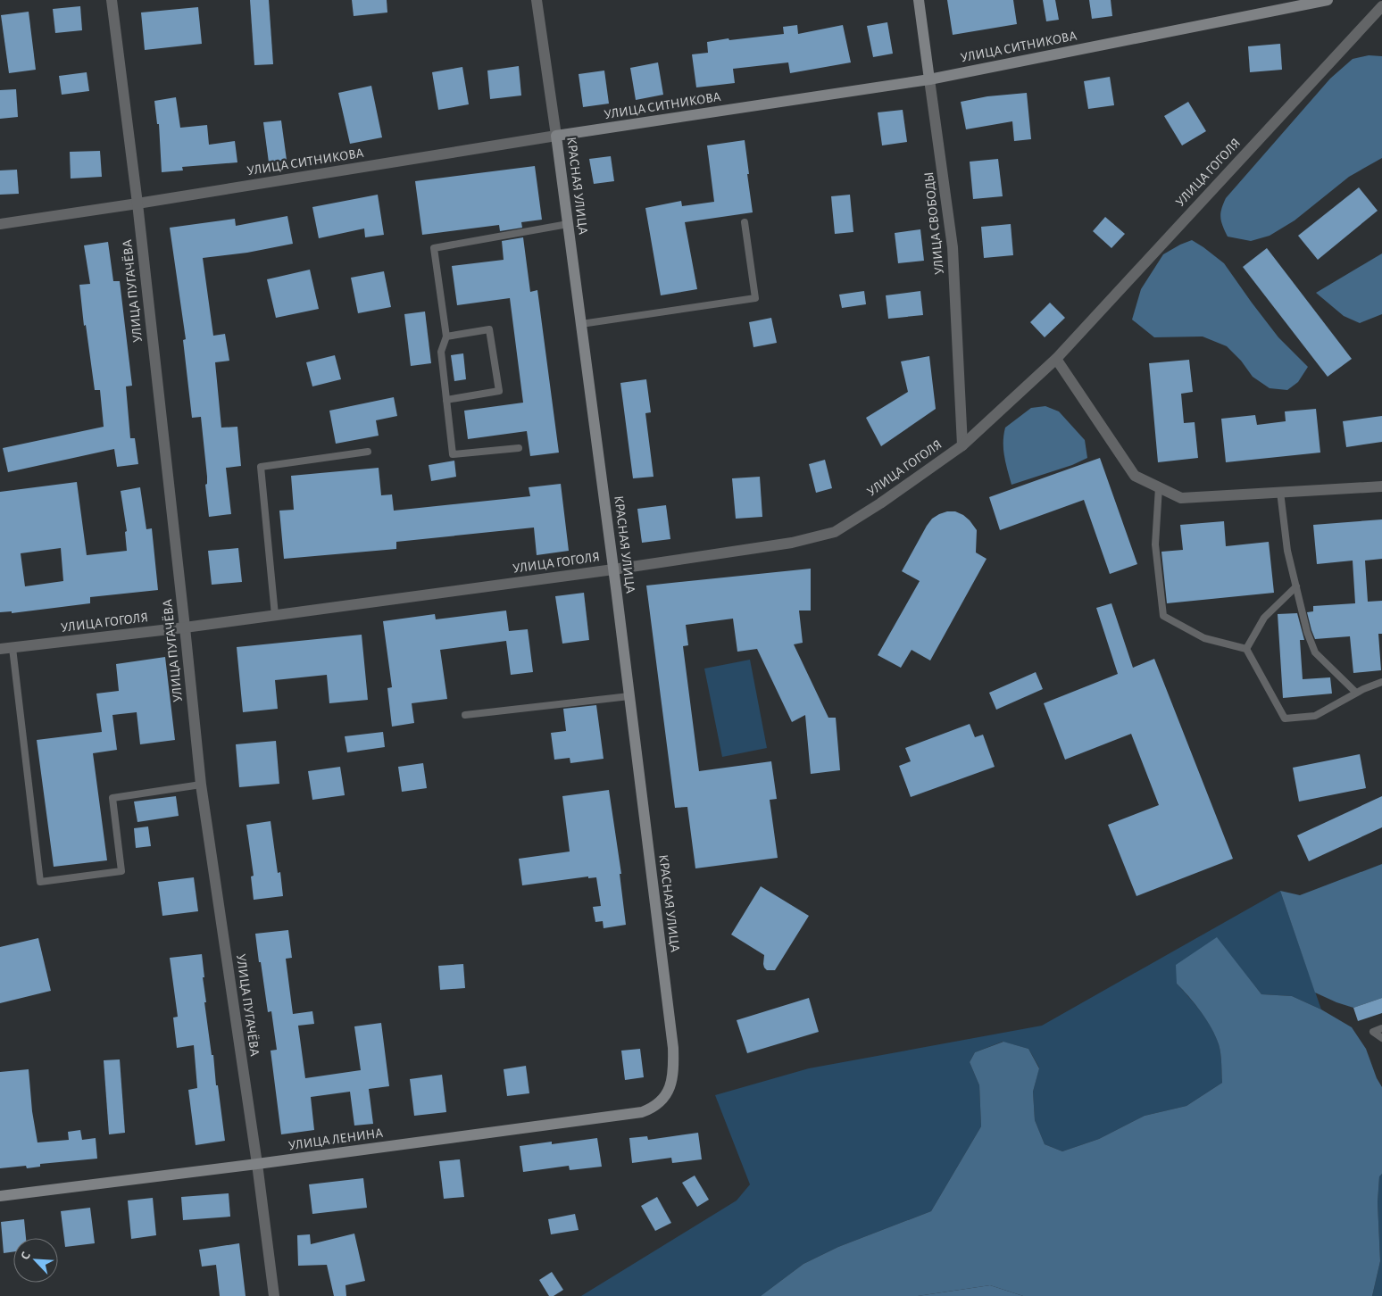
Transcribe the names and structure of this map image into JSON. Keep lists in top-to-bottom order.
{
  "streets": {
    "main road": [
      "УЛИЦА СИТНИКОВА",
      "КРАСНАЯ УЛИЦА",
      "УЛИЦА СВОБОДЫ",
      "УЛИЦА ЛЕНИНА"
    ],
    "street": ["УЛИЦА ГОГОЛЯ", "УЛИЦА ПУГАЧЁВА"]
  },
  "crossings": [
    ["УЛИЦА СИТНИКОВА", "КРАСНАЯ УЛИЦА"],
    ["УЛИЦА СИТНИКОВА", "УЛИЦА СВОБОДЫ"],
    ["УЛИЦА СИТНИКОВА", "УЛИЦА ПУГАЧЁВА"],
    ["УЛИЦА ГОГОЛЯ", "КРАСНАЯ УЛИЦА"],
    ["УЛИЦА ГОГОЛЯ", "УЛИЦА СВОБОДЫ"],
    ["УЛИЦА ГОГОЛЯ", "УЛИЦА ПУГАЧЁВА"],
    ["КРАСНАЯ УЛИЦА", "УЛИЦА ЛЕНИНА"],
    ["УЛИЦА ПУГАЧЁВА", "УЛИЦА ЛЕНИНА"]
  ],
  "north": "top left"
}
